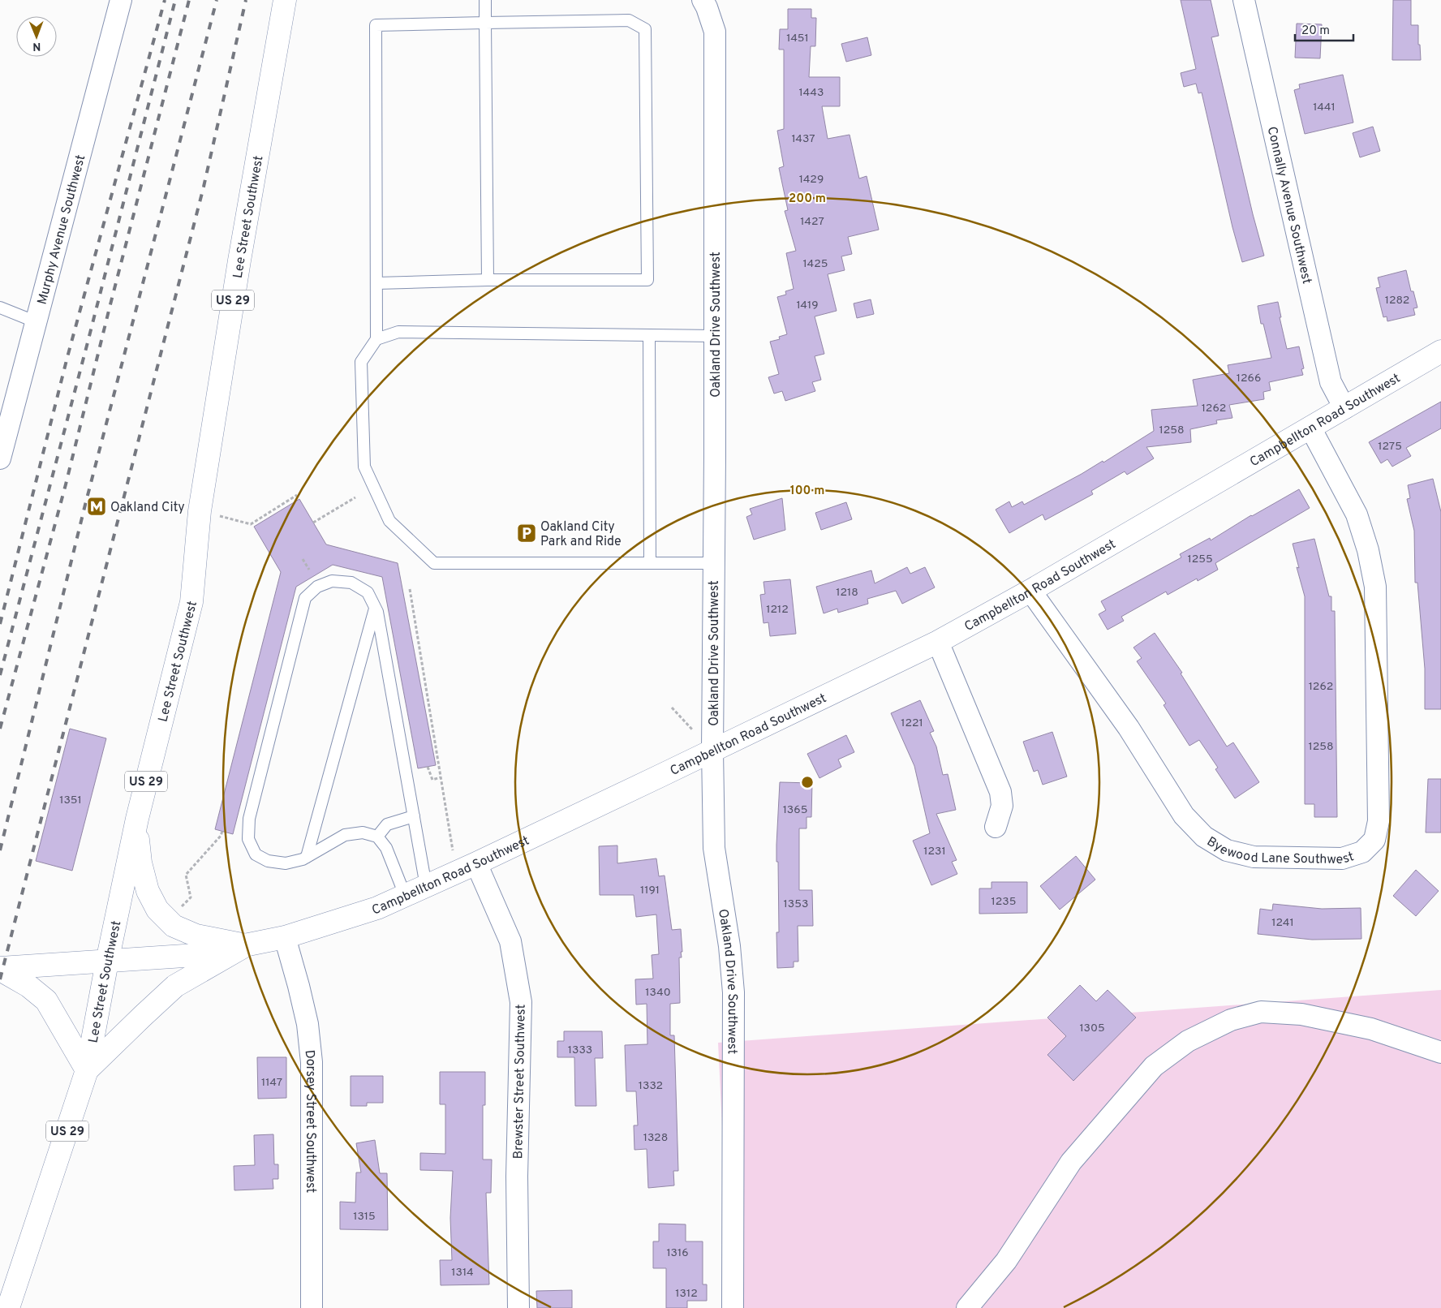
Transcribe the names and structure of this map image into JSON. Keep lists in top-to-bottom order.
{
  "streets": {
    "main road": ["Lee Street Southwest", "US 29", "Campbellton Road Southwest"],
    "street": [
      "Connally Avenue Southwest",
      "Murphy Avenue Southwest",
      "Oakland Drive Southwest",
      "Byewood Lane Southwest",
      "Brewster Street Southwest",
      "Dorsey Street Southwest"
    ]
  },
  "crossings": [
    ["Connally Avenue Southwest", "Campbellton Road Southwest"],
    ["Lee Street Southwest", "Campbellton Road Southwest"],
    ["Oakland Drive Southwest", "Campbellton Road Southwest"],
    ["Campbellton Road Southwest", "Byewood Lane Southwest"],
    ["Campbellton Road Southwest", "Brewster Street Southwest"],
    ["Campbellton Road Southwest", "Dorsey Street Southwest"]
  ],
  "places": {
    "metro station": ["Oakland City"],
    "parking": ["Oakland City Park and Ride"]
  },
  "house_numbers": [
    "1451",
    "1443",
    "1441",
    "1437",
    "1429",
    "1427",
    "1425",
    "1282",
    "1419",
    "1266",
    "1262",
    "1258",
    "1275",
    "1255",
    "1218",
    "1212",
    "1262",
    "1221",
    "1258",
    "1351",
    "1365",
    "1231",
    "1191",
    "1235",
    "1353",
    "1241",
    "1340",
    "1305",
    "1333",
    "1147",
    "1332",
    "1328",
    "1315",
    "1316",
    "1314",
    "1312"
  ],
  "scale_bar": "20 m",
  "north": "bottom",
  "rings": ["200 m", "100 m"]
}
